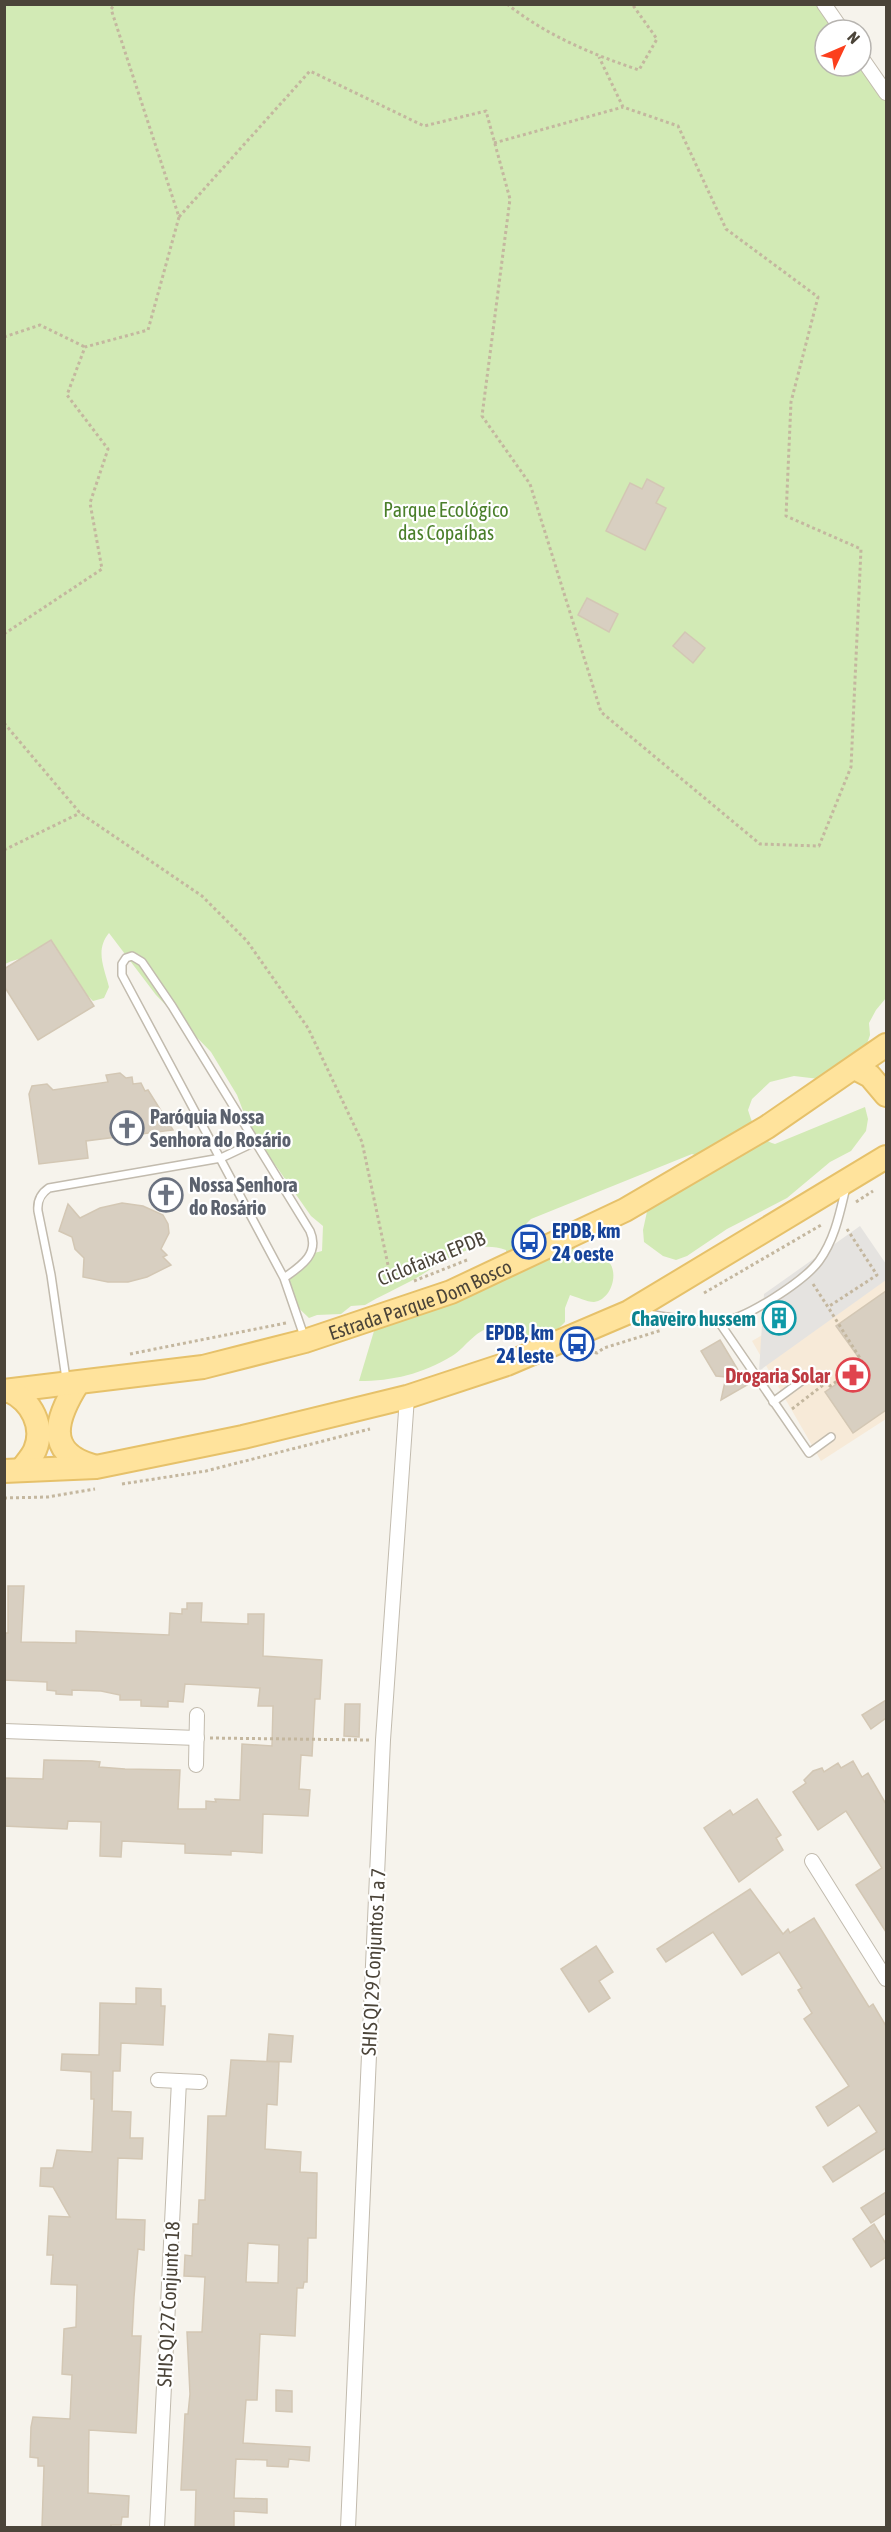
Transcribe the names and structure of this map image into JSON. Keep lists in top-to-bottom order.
{
  "streets": {
    "main road": ["Estrada Parque Dom Bosco"],
    "street": ["SHIS QI 29 Conjuntos 1 a 7", "SHIS QI 27 Conjunto 18"],
    "path": ["Ciclofaixa EPDB"]
  },
  "parks": ["Parque Ecológico das Copaíbas"],
  "places": {
    "church": ["Paróquia Nossa Senhora do Rosário", "Nossa Senhora do Rosário"],
    "bus stop": ["EPDB, km 24 oeste", "EPDB, km 24 leste"],
    "building": ["Chaveiro hussem"],
    "pharmacy": ["Drogaria Solar"]
  },
  "north": "top right"
}
